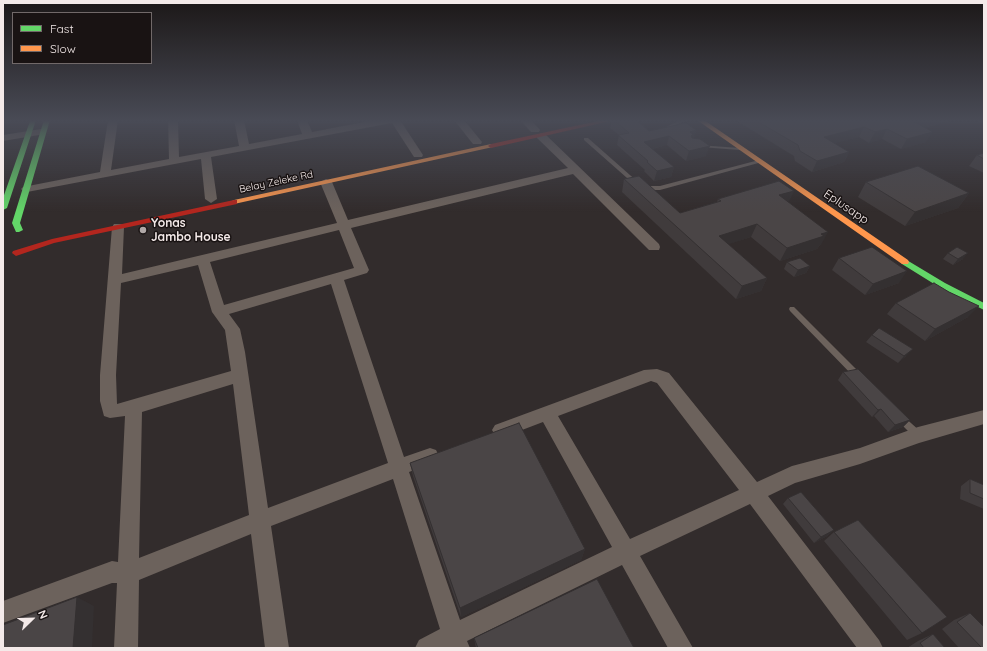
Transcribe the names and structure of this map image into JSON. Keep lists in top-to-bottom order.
{
  "streets": {
    "main road": ["Belay Zeleke Rd", "Eplusapp"]
  },
  "places": ["Yonas Jambo House"],
  "legend": ["Fast", "Slow"],
  "north": "top right"
}
